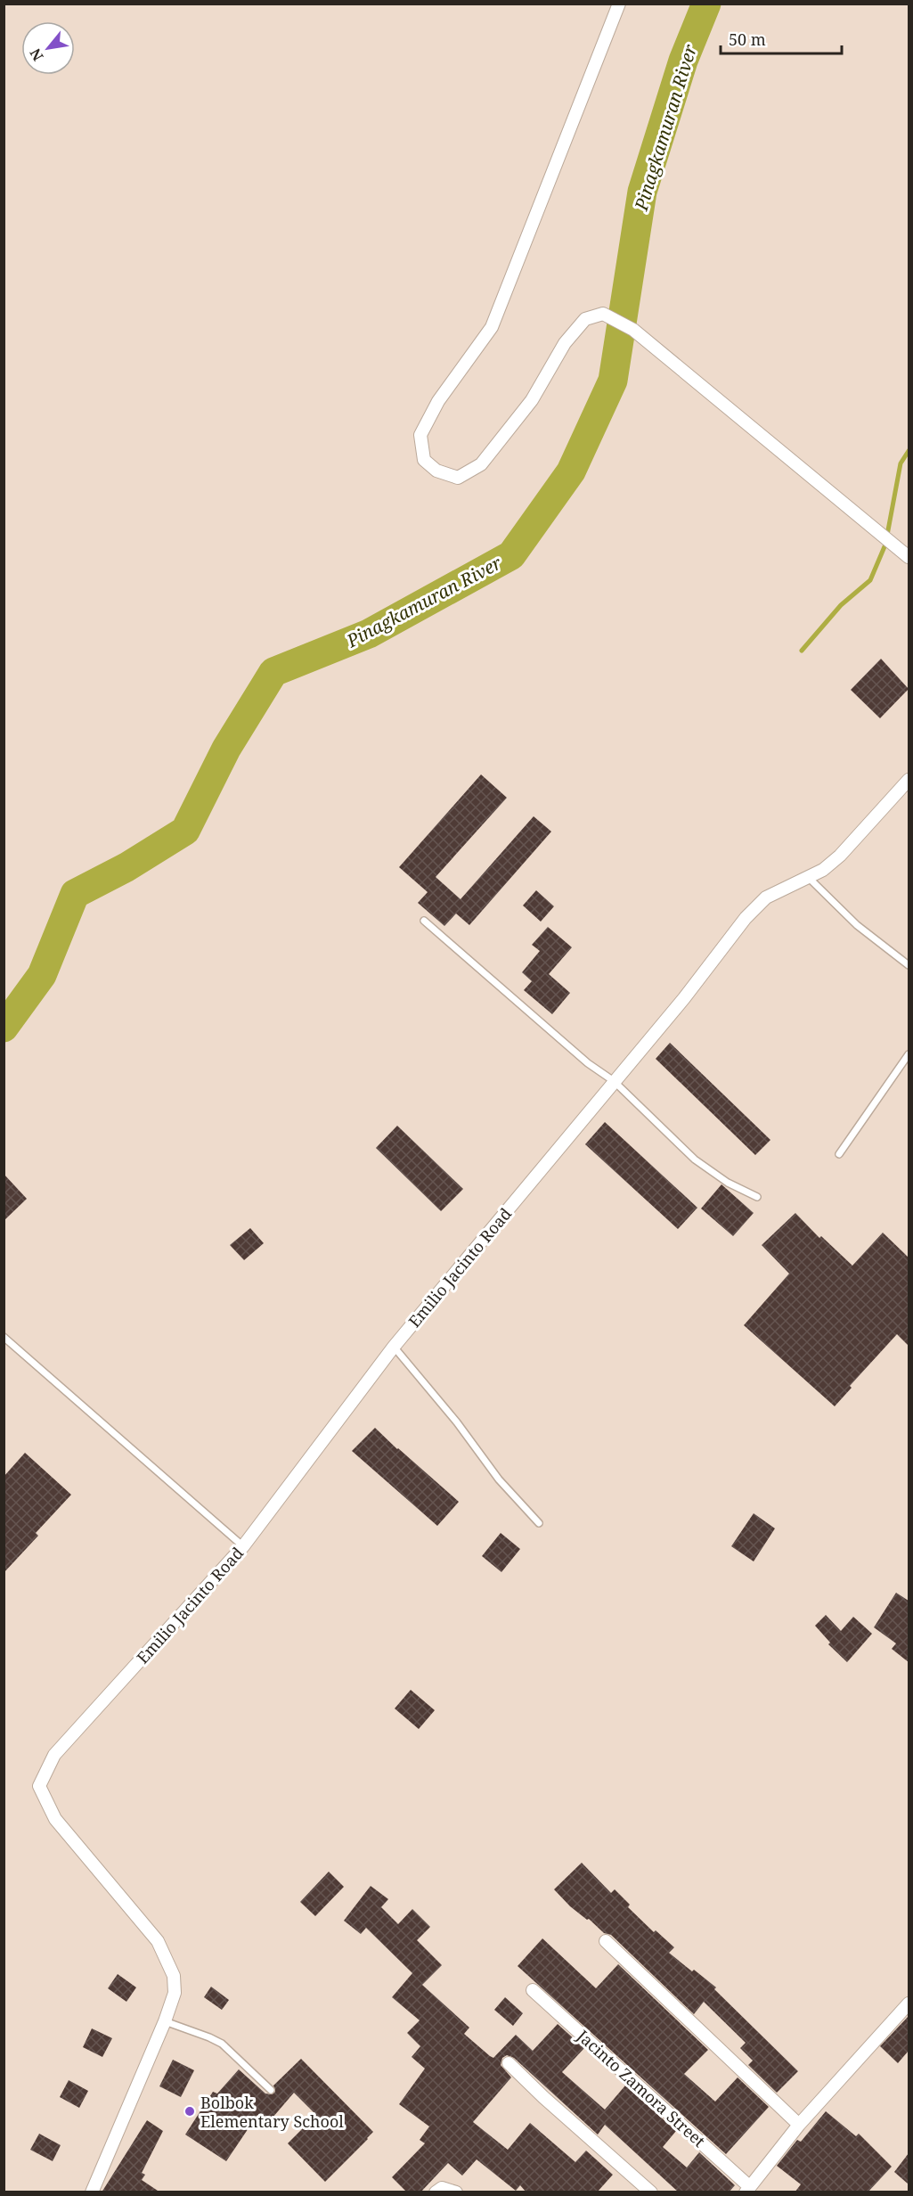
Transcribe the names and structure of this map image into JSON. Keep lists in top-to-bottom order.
{
  "streets": {
    "street": ["Emilio Jacinto Road", "Jacinto Zamora Street"]
  },
  "water": ["Pinagkamuran River"],
  "places": ["Bolbok Elementary School"],
  "scale_bar": "50 m",
  "north": "bottom left"
}
